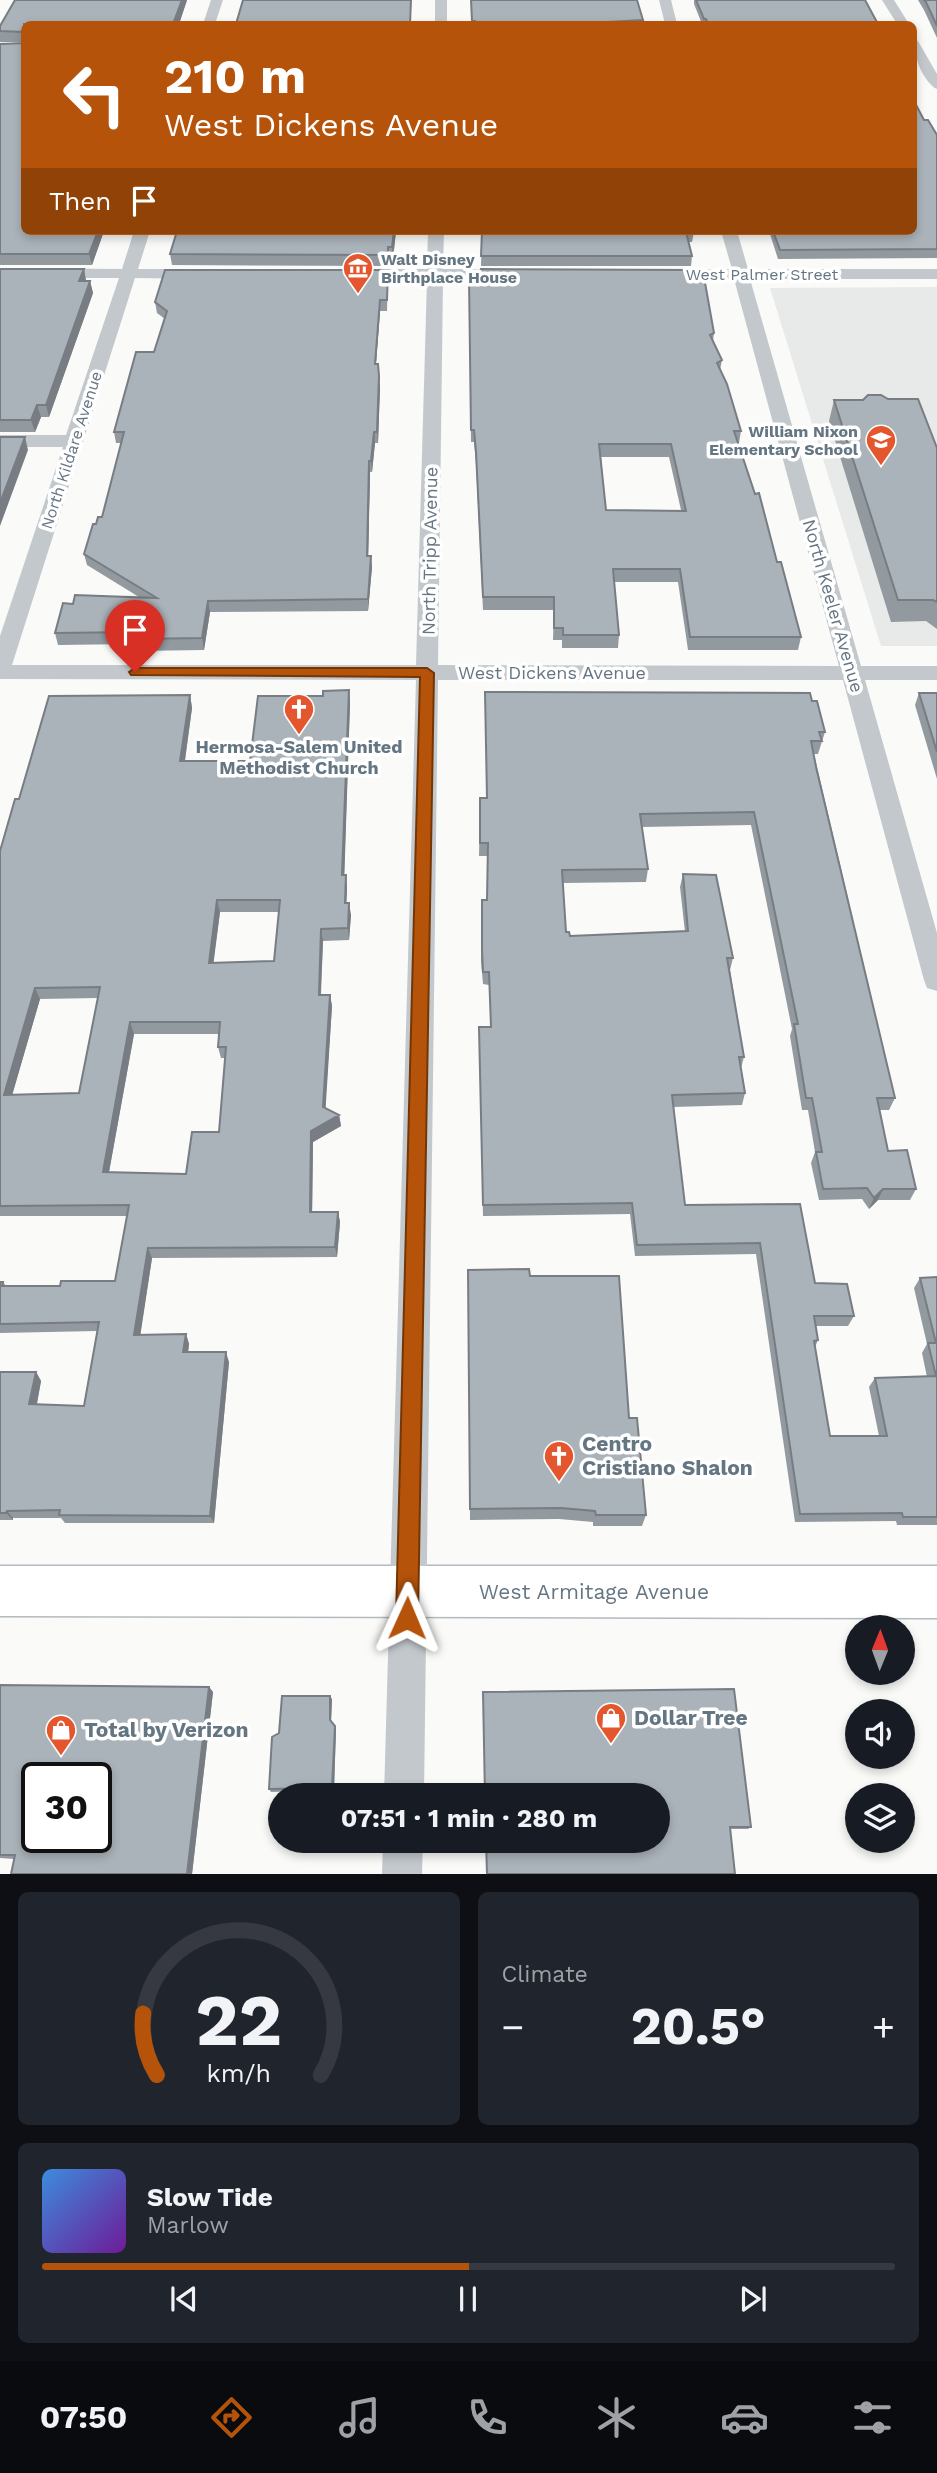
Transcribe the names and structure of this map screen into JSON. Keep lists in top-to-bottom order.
{
  "streets": {
    "main road": ["West Armitage Avenue"],
    "street": [
      "West Palmer Street",
      "North Kildare Avenue",
      "North Tripp Avenue",
      "North Keeler Avenue",
      "West Dickens Avenue"
    ]
  },
  "crossings": [
    ["West Palmer Street", "North Keeler Avenue"],
    ["North Kildare Avenue", "West Dickens Avenue"],
    ["North Tripp Avenue", "West Dickens Avenue"],
    ["North Tripp Avenue", "West Armitage Avenue"],
    ["North Keeler Avenue", "West Dickens Avenue"]
  ],
  "places": {
    "museum": ["Walt Disney Birthplace House"],
    "school or university": ["William Nixon Elementary School"],
    "church": ["Hermosa-Salem United Methodist Church", "Centro Cristiano Shalon"],
    "shop": ["Dollar Tree", "Total by Verizon"]
  },
  "north": "top",
  "page": {
    "turn": ["210 m", "West Dickens Avenue"],
    "then": "Then",
    "limit": "30",
    "trip": "07:51 · 1 min · 280 m",
    "tile": "Climate",
    "heat": ["−", "20.5°", "+"],
    "song": ["Slow Tide", "Marlow"],
    "tabs": "07:50",
    "gauge": ["22", "km/h"]
  }
}
